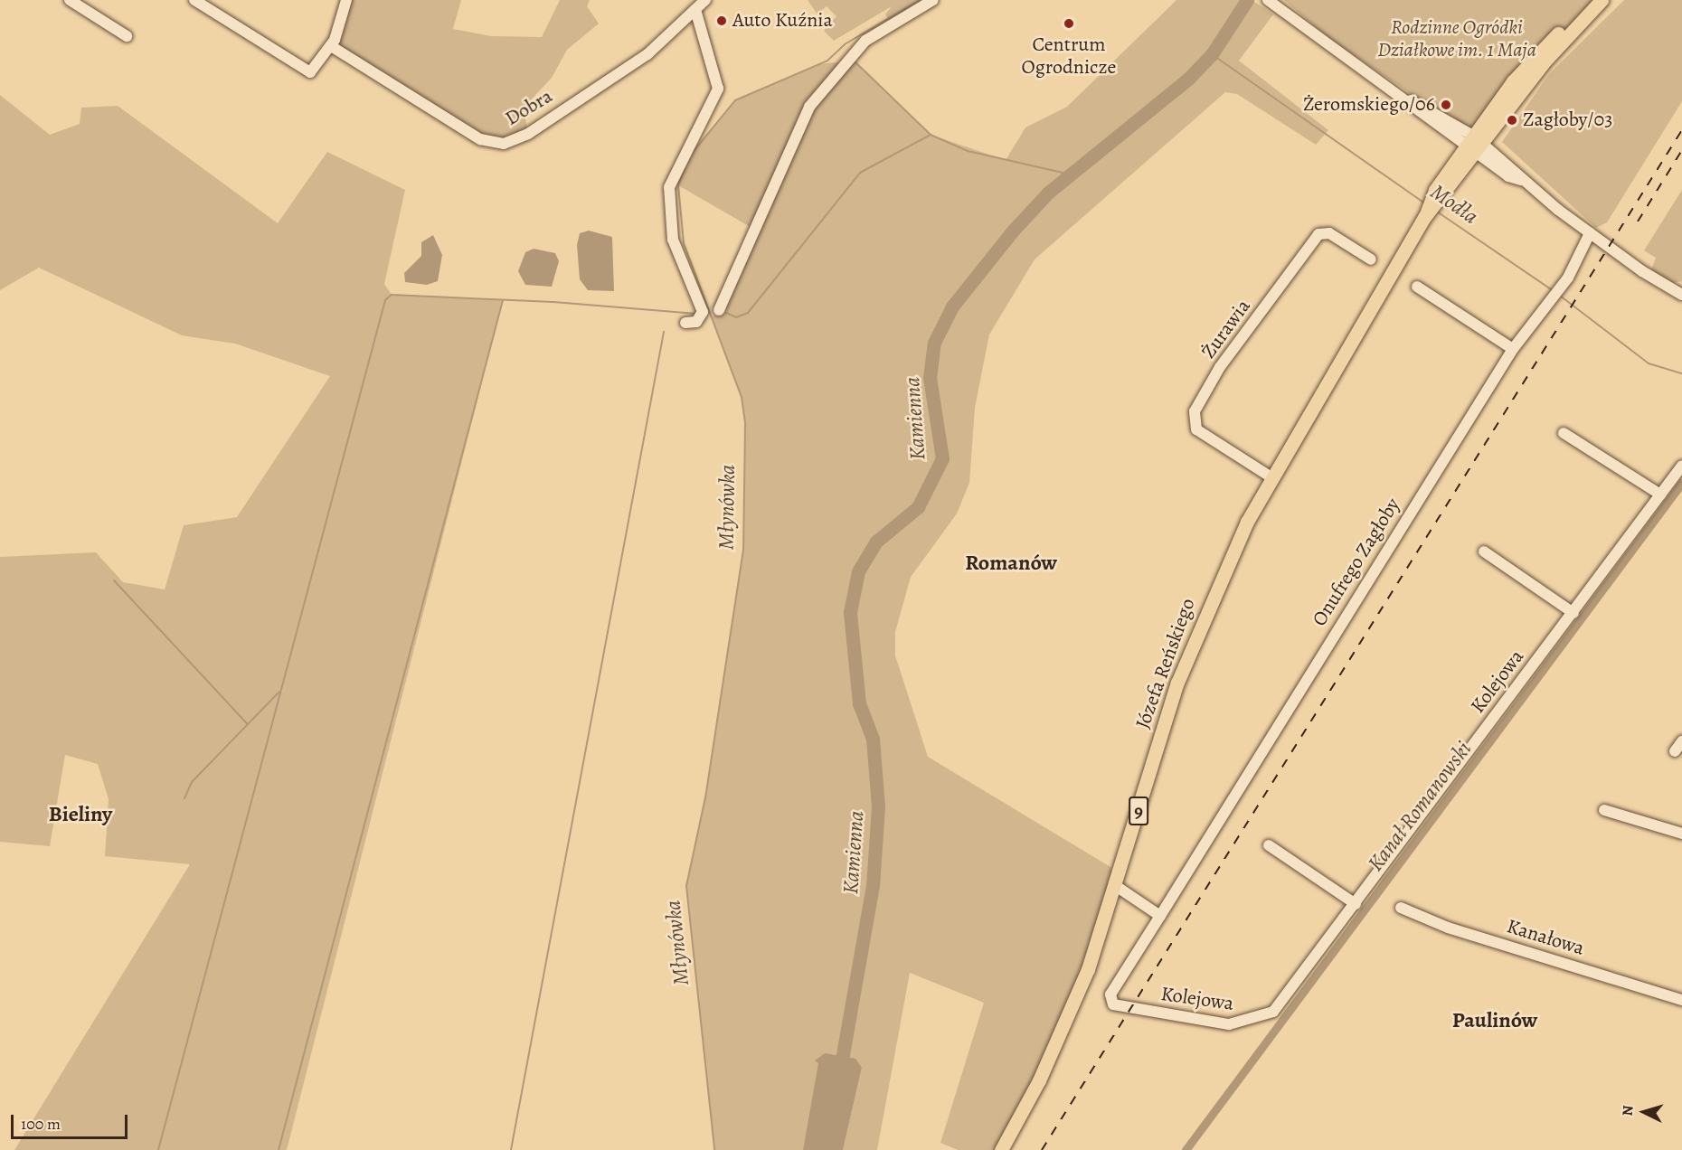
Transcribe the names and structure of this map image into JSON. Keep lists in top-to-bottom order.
{
  "streets": {
    "main road": ["Józefa Reńskiego", "9"],
    "street": [
      "Dobra",
      "Żurawia",
      "Onufrego Zagłoby",
      "Kolejowa",
      "Kanałowa"
    ]
  },
  "crossings": [
    ["Żurawia", "Józefa Reńskiego"],
    ["Onufrego Zagłoby", "Kolejowa"],
    ["Józefa Reńskiego", "9"]
  ],
  "districts": ["Romanów", "Bieliny", "Paulinów"],
  "water": [
    "Modła",
    "Kamienna",
    "Młynówka",
    "Kanał Romanowski"
  ],
  "parks": ["Rodzinne Ogródki Działkowe im. 1 Maja"],
  "places": [
    "Auto Kuźnia",
    "Centrum Ogrodnicze",
    "Żeromskiego/06",
    "Zagłoby/03"
  ],
  "scale_bar": "100 m",
  "north": "left"
}
